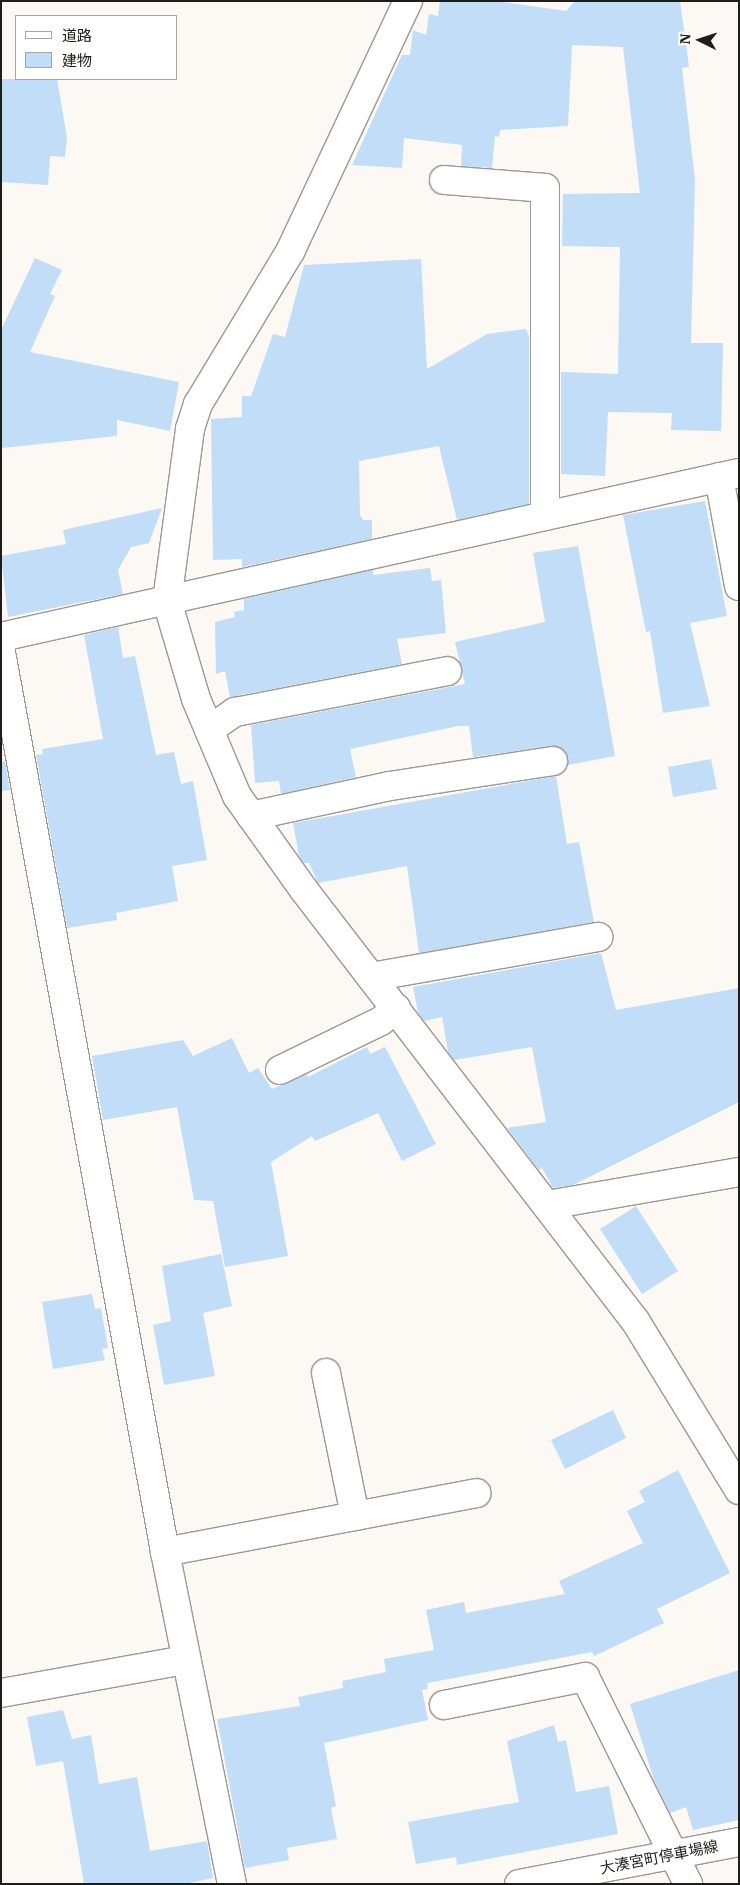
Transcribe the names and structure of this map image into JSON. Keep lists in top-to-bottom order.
{
  "streets": {
    "street": ["大湊宮町停車場線"]
  },
  "legend": ["道路", "建物"],
  "north": "left"
}
